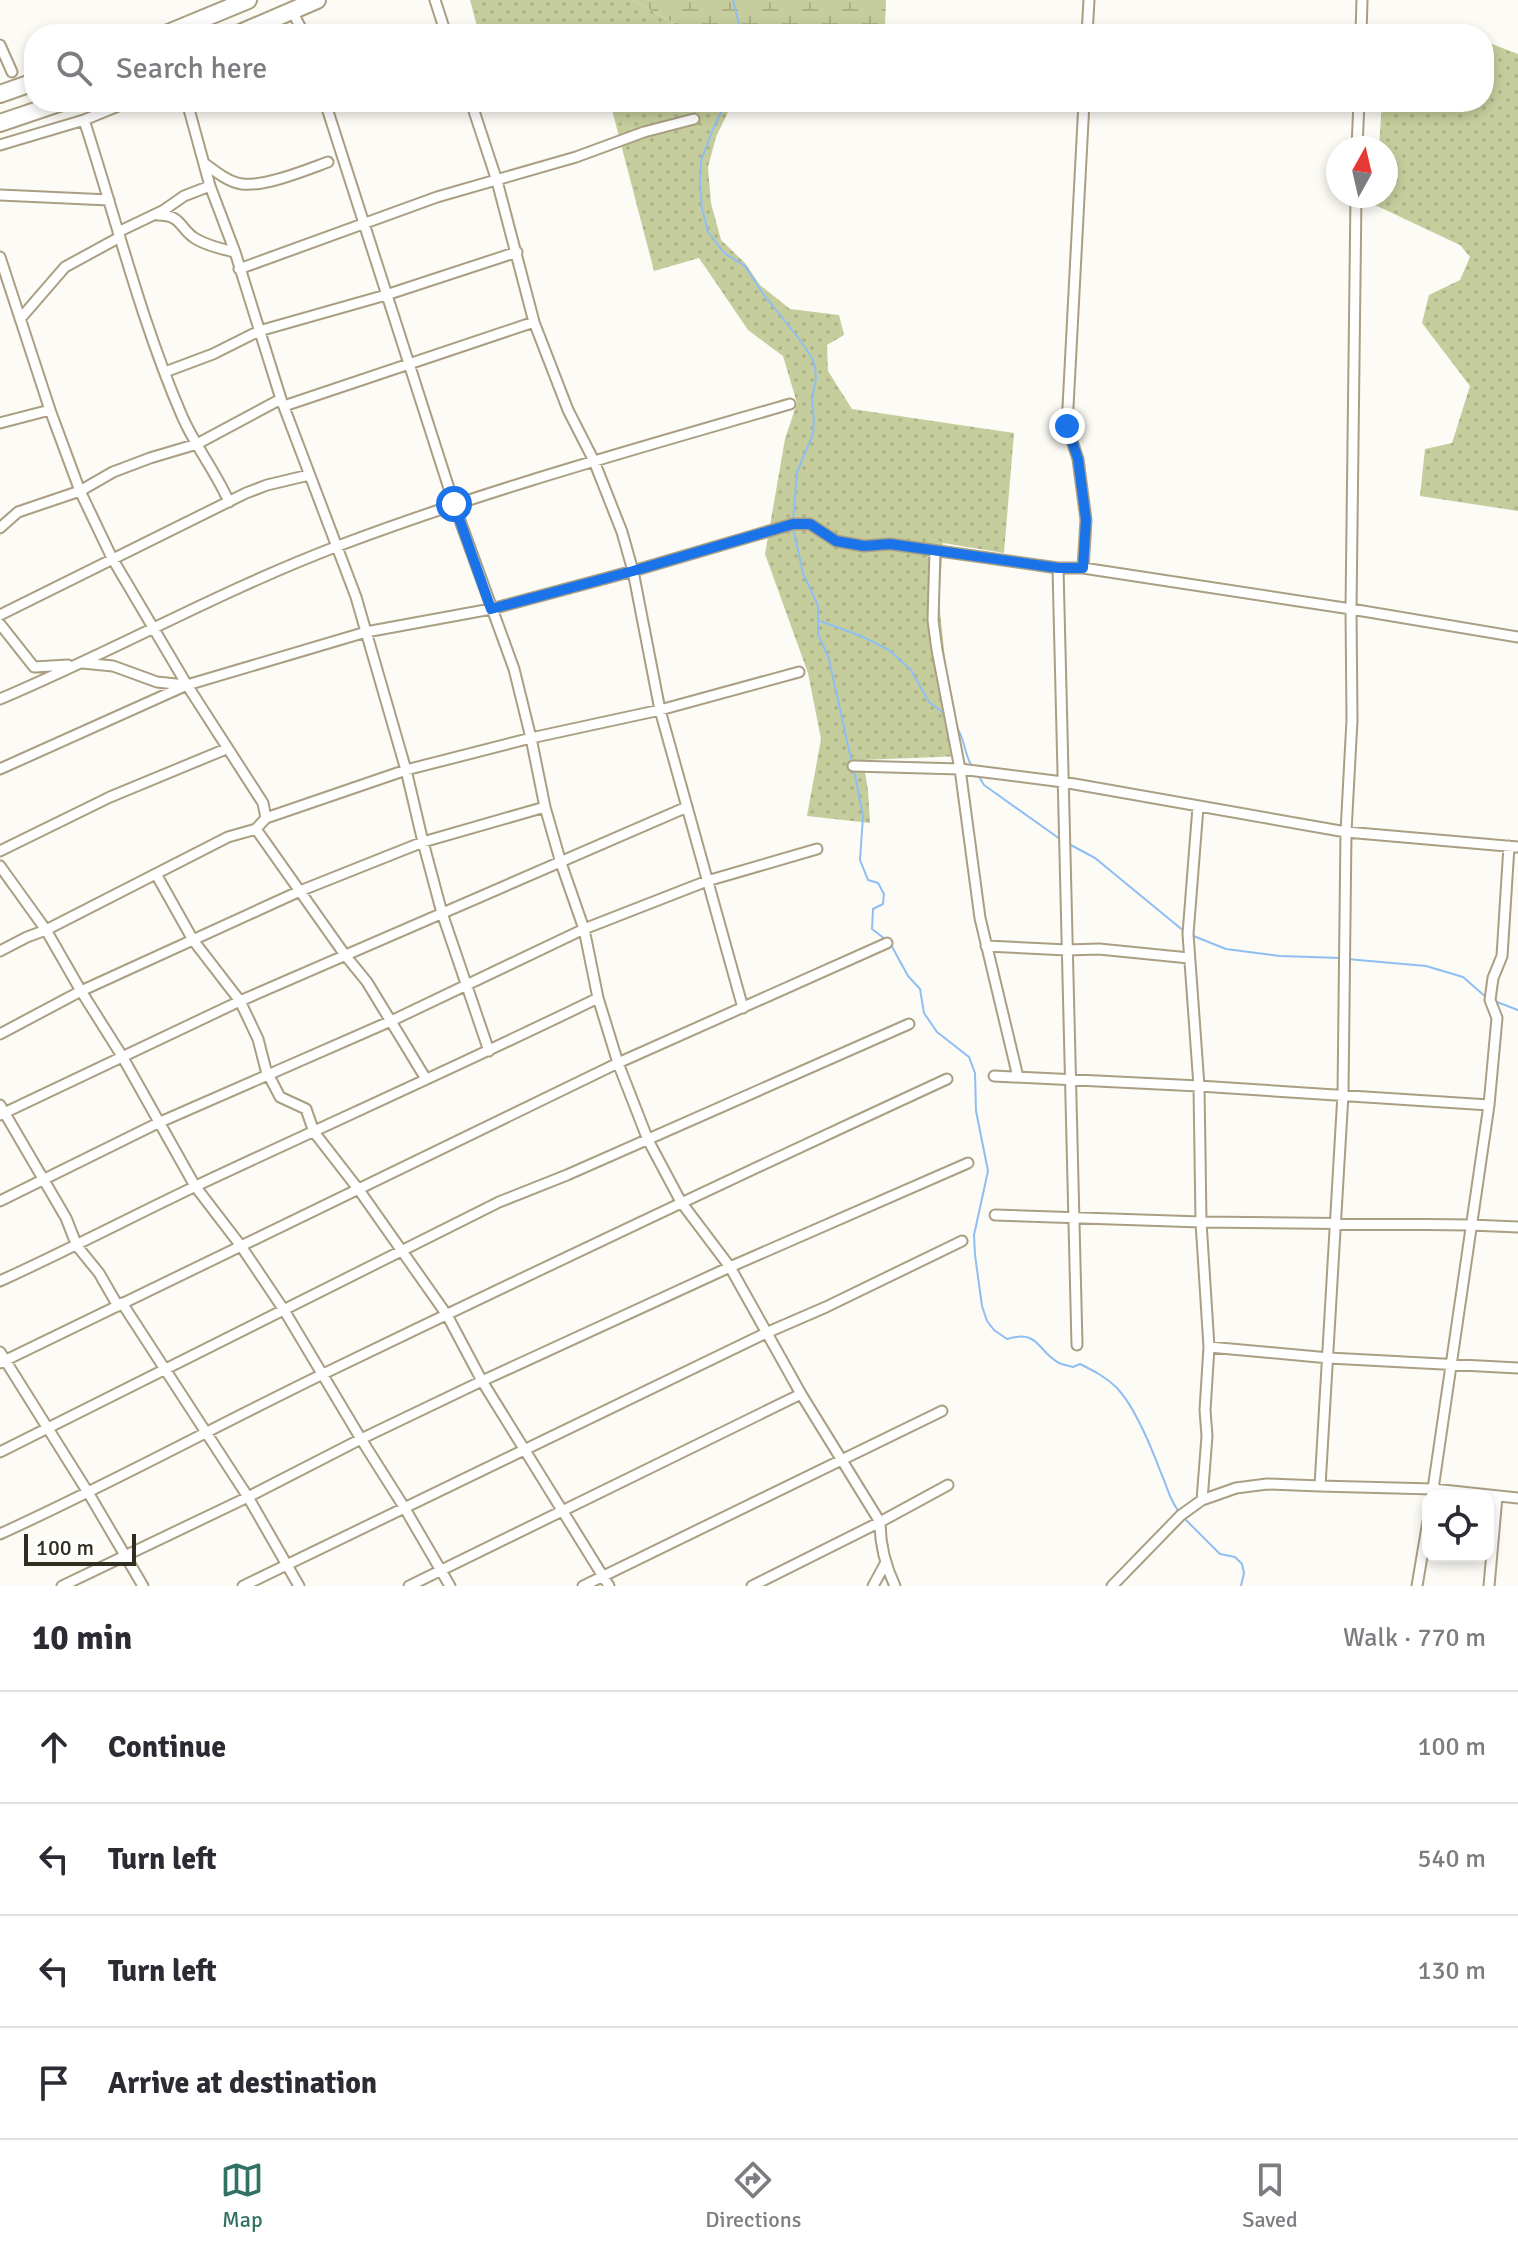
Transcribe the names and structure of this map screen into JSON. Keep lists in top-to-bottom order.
{
  "scale_bar": "100 m",
  "north": "top",
  "page": {
    "search": "Search here",
    "scale": "100 m",
    "heading": ["10 min", "Walk · 770 m"],
    "list": [
      ["Continue", "100 m"],
      ["Turn left", "540 m"],
      ["Turn left", "130 m"],
      "Arrive at destination"
    ],
    "nav": ["Map", "Directions", "Saved"]
  }
}
